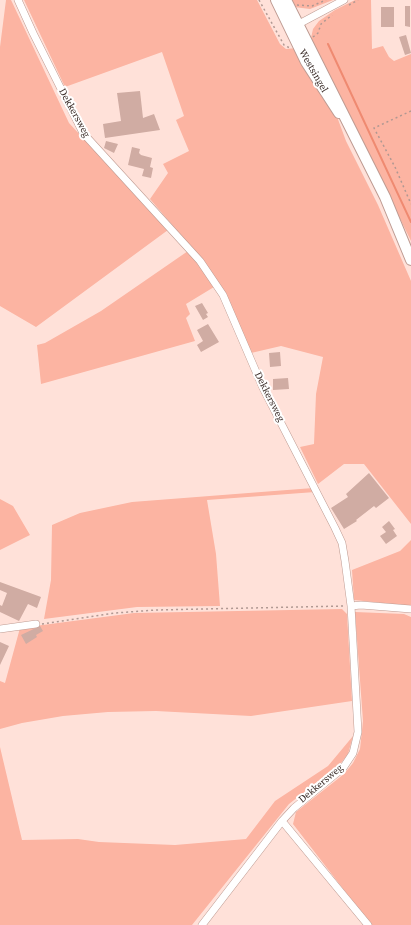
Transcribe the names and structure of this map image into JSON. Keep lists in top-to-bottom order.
{
  "streets": {
    "main road": ["Westsingel"],
    "street": ["Dekkersweg"]
  }
}
